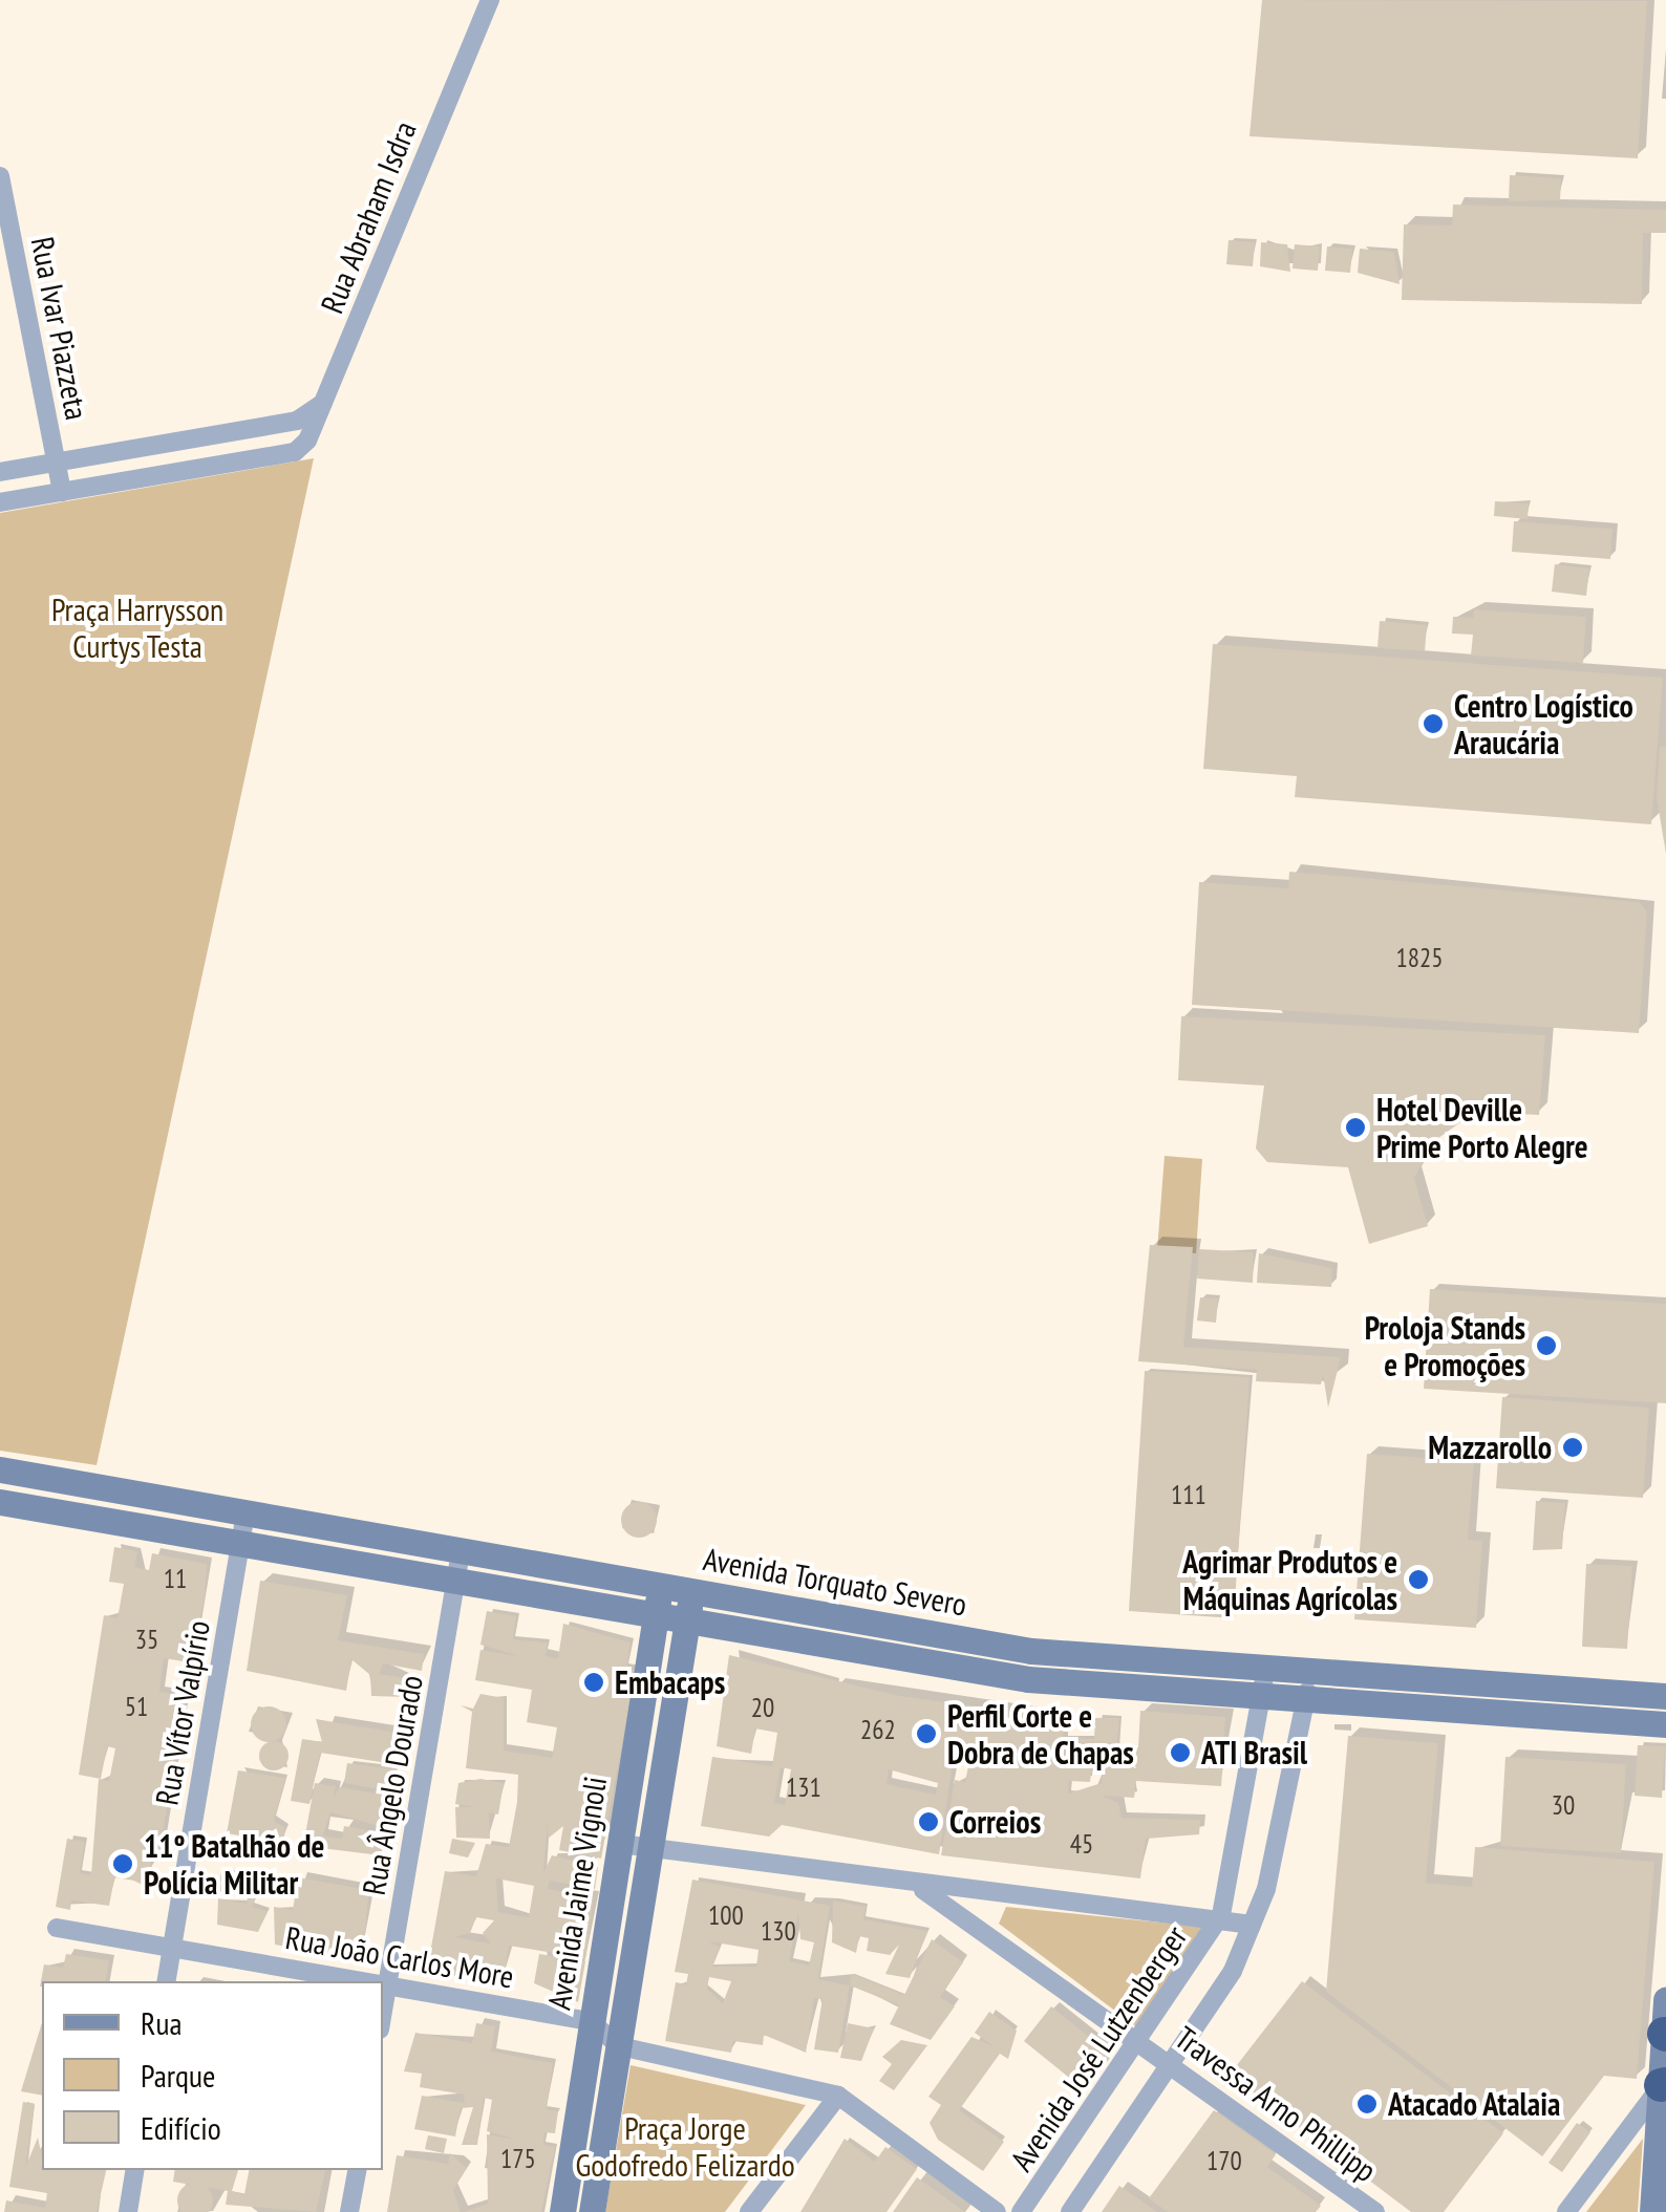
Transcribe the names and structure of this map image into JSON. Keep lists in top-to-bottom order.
{
  "streets": {
    "street": [
      "Rua Abraham Isdra",
      "Rua Ivar Piazzeta",
      "Avenida Torquato Severo",
      "Rua Vítor Valpírio",
      "Rua Ângelo Dourado",
      "Avenida Jaime Vignoli",
      "Rua João Carlos More",
      "Avenida José Lutzenberger",
      "Travessa Arno Phillipp"
    ]
  },
  "crossings": [
    ["Rua Abraham Isdra", "Rua Ivar Piazzeta"],
    ["Avenida Torquato Severo", "Rua Vítor Valpírio"],
    ["Avenida Torquato Severo", "Rua Ângelo Dourado"],
    ["Avenida Torquato Severo", "Avenida Jaime Vignoli"],
    ["Avenida Torquato Severo", "Avenida José Lutzenberger"],
    ["Rua Vítor Valpírio", "Rua João Carlos More"],
    ["Rua Ângelo Dourado", "Rua João Carlos More"],
    ["Avenida Jaime Vignoli", "Rua João Carlos More"],
    ["Avenida José Lutzenberger", "Travessa Arno Phillipp"]
  ],
  "parks": ["Praça Harrysson Curtys Testa", "Praça Jorge Godofredo Felizardo"],
  "places": [
    "Centro Logístico Araucária",
    "Hotel Deville Prime Porto Alegre",
    "Proloja Stands e Promoções",
    "Mazzarollo",
    "Agrimar Produtos e Máquinas Agrícolas",
    "Embacaps",
    "Perfil Corte e Dobra de Chapas",
    "ATI Brasil",
    "Correios",
    "11º Batalhão de Polícia Militar",
    "Atacado Atalaia"
  ],
  "house_numbers": [
    "1825",
    "111",
    "11",
    "35",
    "51",
    "20",
    "262",
    "131",
    "30",
    "45",
    "100",
    "130",
    "175",
    "170"
  ],
  "legend": ["Rua", "Parque", "Edifício"]
}
